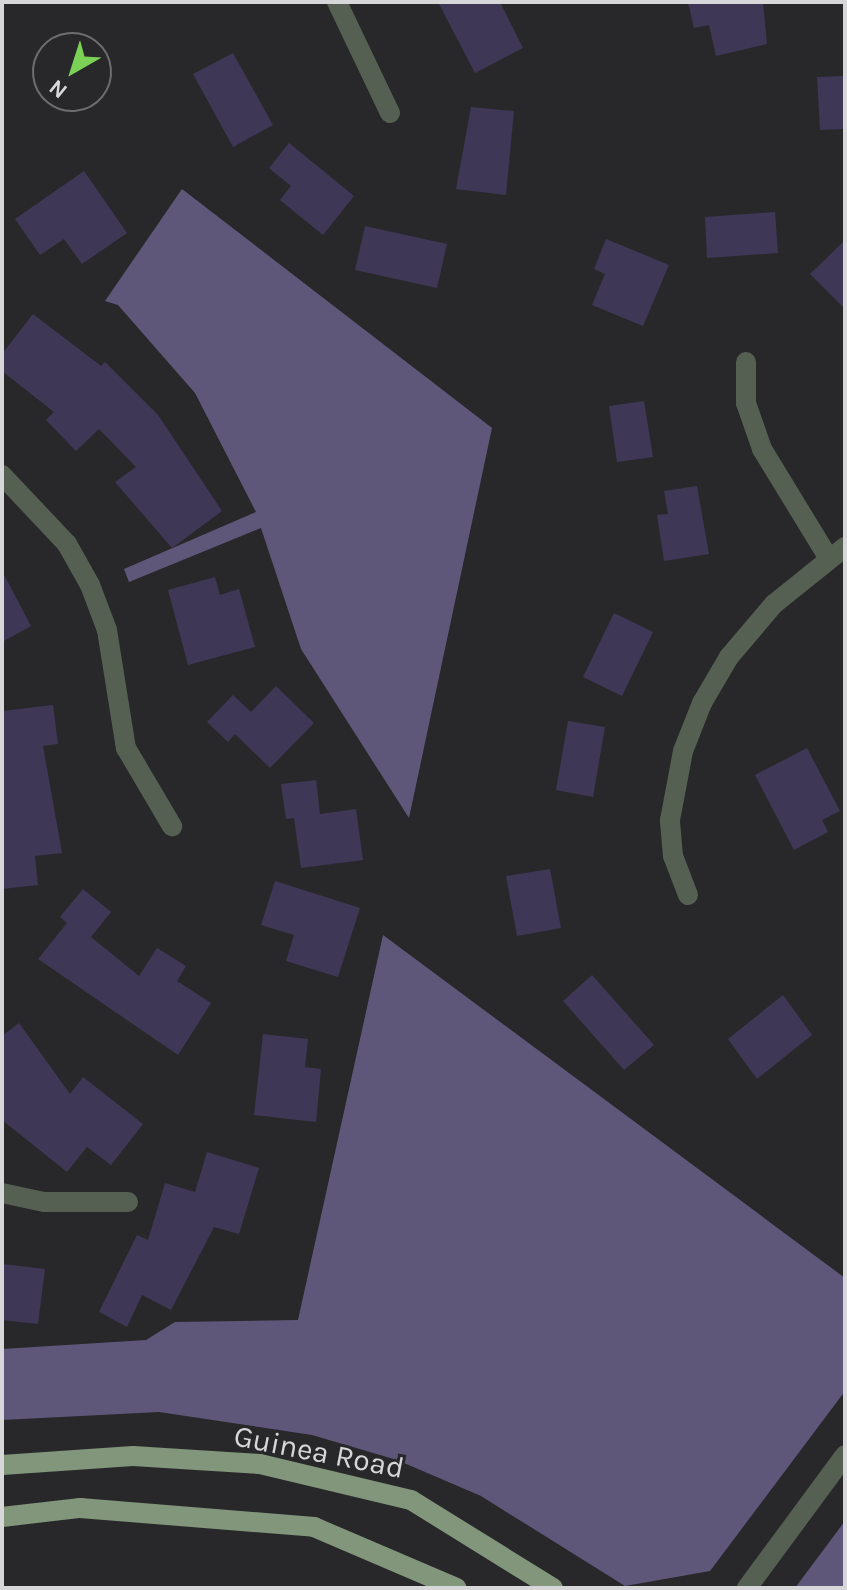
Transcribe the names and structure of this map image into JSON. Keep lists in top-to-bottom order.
{
  "streets": {
    "main road": ["Guinea Road"]
  },
  "north": "bottom left"
}
